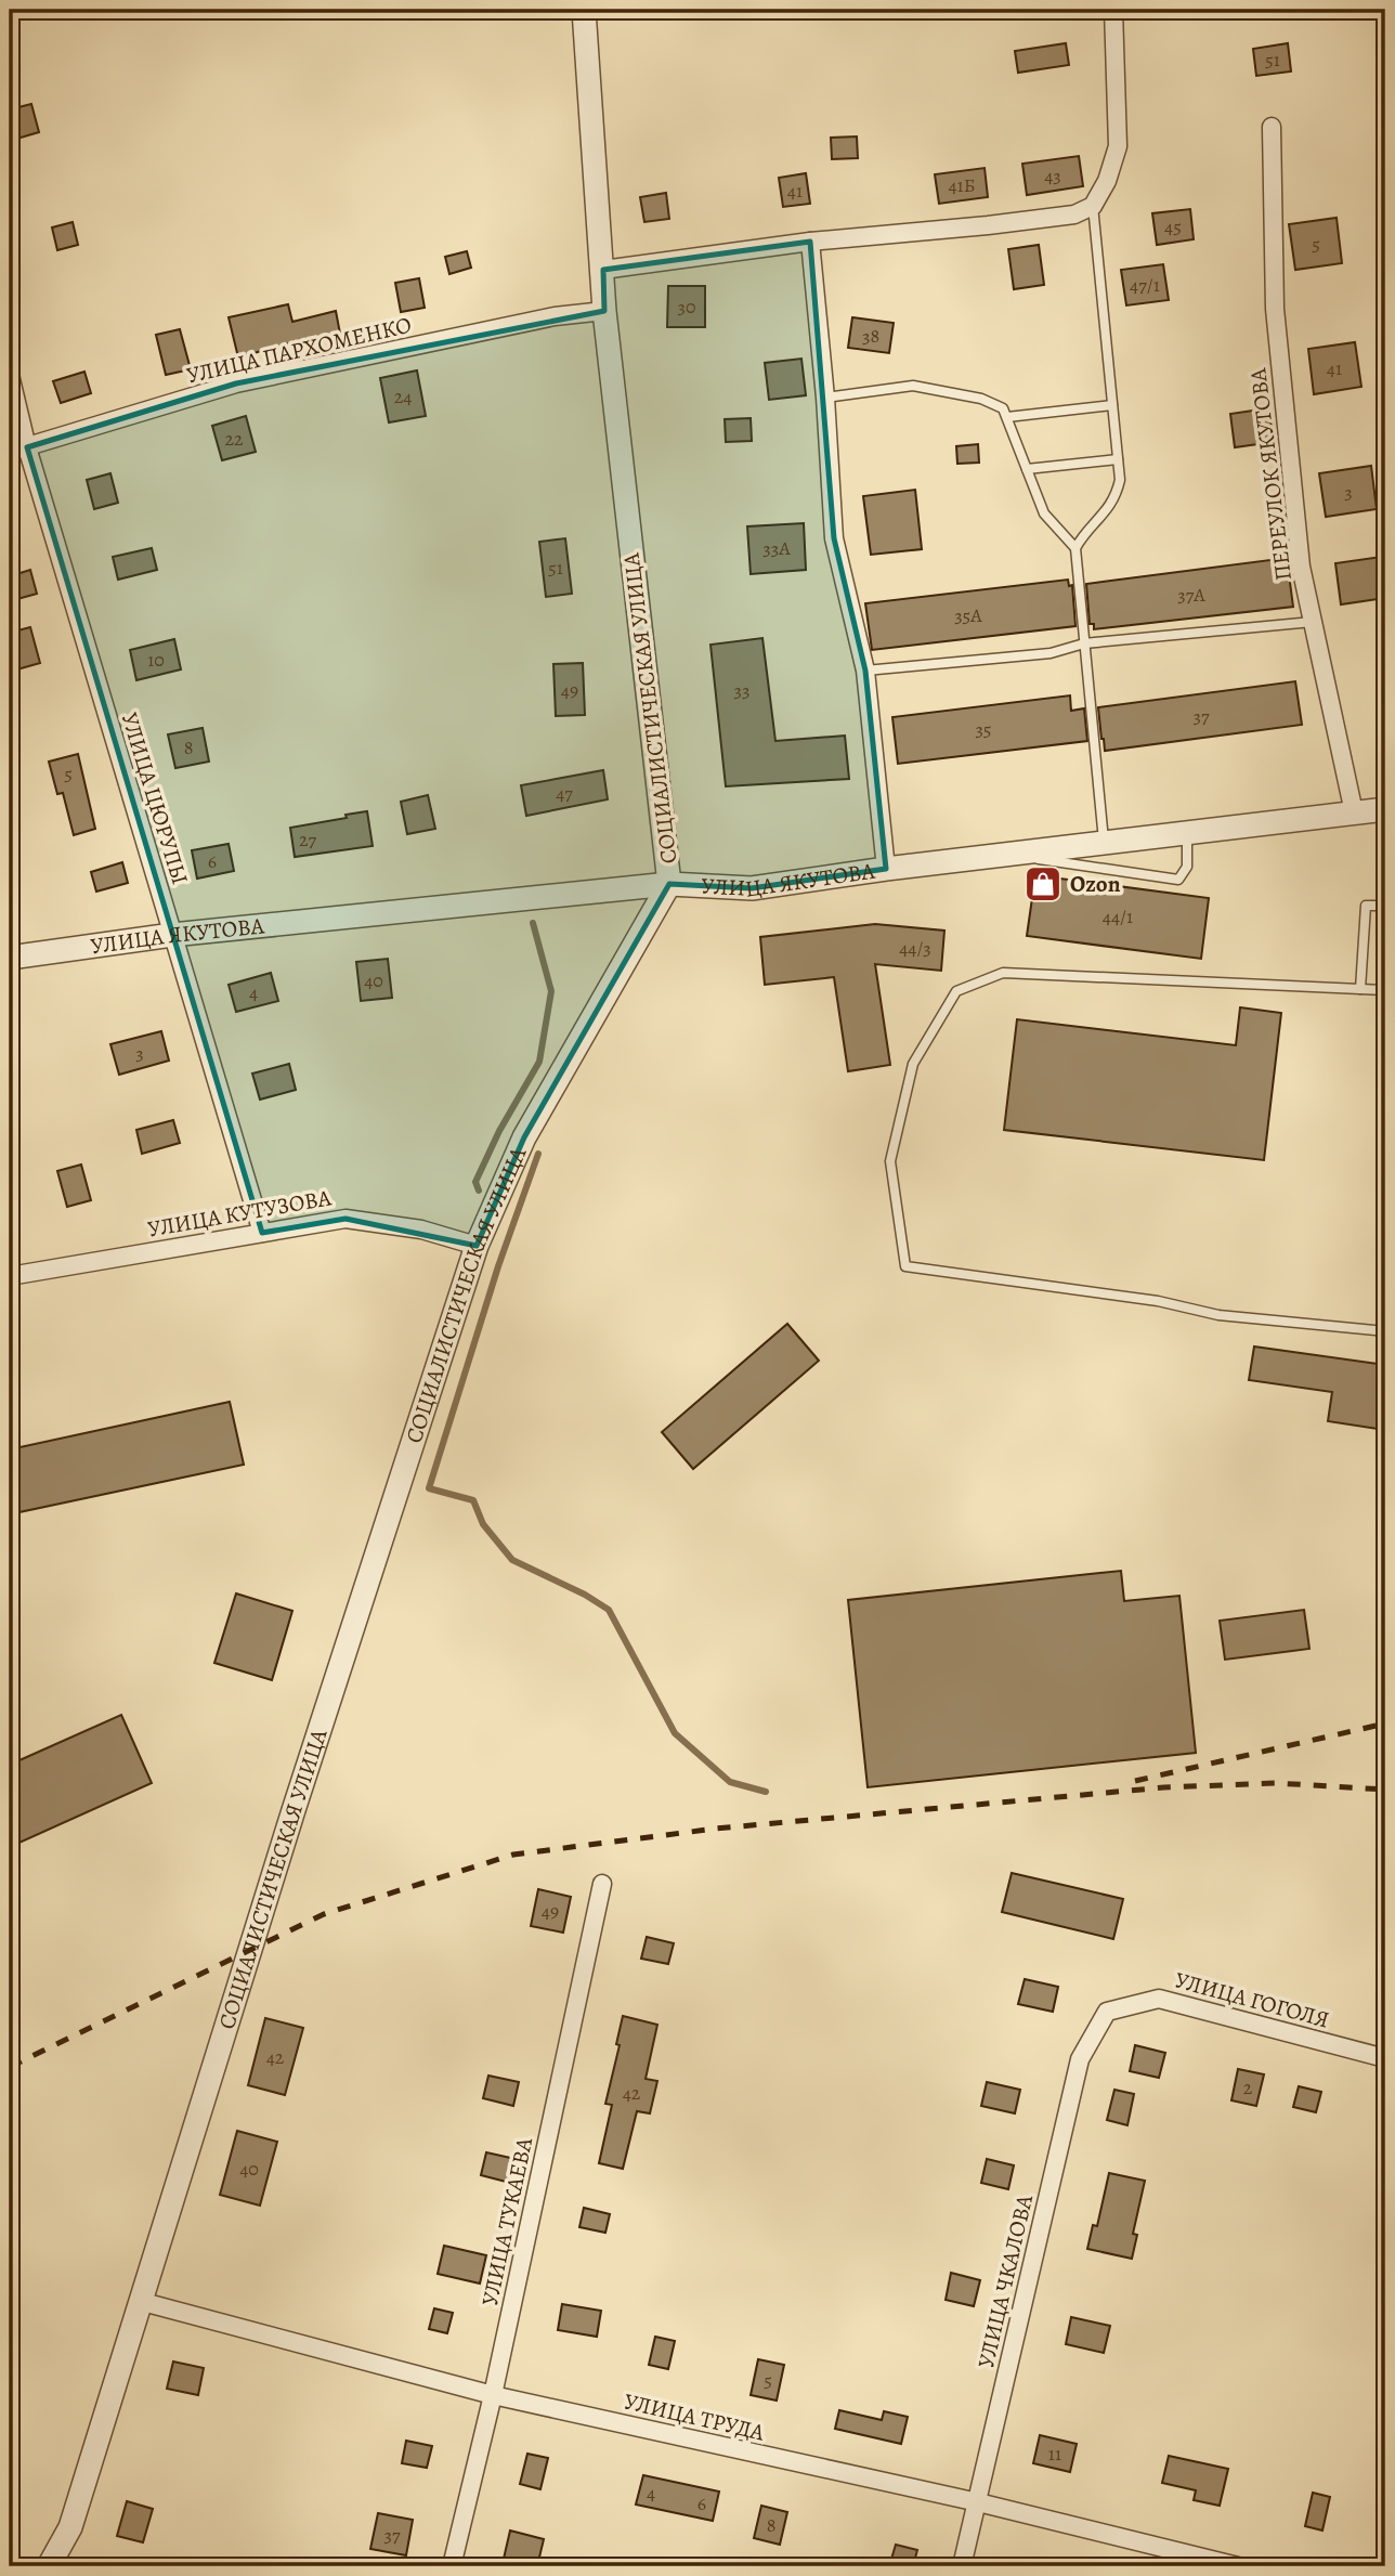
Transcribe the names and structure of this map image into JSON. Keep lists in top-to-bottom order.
{
  "streets": {
    "street": [
      "УЛИЦА ПАРХОМЕНКО",
      "ПЕРЕУЛОК ЯКУТОВА",
      "СОЦИАЛИСТИЧЕСКАЯ УЛИЦА",
      "УЛИЦА ЦЮРУПЫ",
      "УЛИЦА ЯКУТОВА",
      "УЛИЦА КУТУЗОВА",
      "УЛИЦА ГОГОЛЯ",
      "УЛИЦА ТУКАЕВА",
      "УЛИЦА ЧКАЛОВА",
      "УЛИЦА ТРУДА"
    ]
  },
  "crossings": [
    ["УЛИЦА ПАРХОМЕНКО", "СОЦИАЛИСТИЧЕСКАЯ УЛИЦА"],
    ["УЛИЦА ПАРХОМЕНКО", "УЛИЦА ЦЮРУПЫ"],
    ["ПЕРЕУЛОК ЯКУТОВА", "УЛИЦА ЯКУТОВА"],
    ["СОЦИАЛИСТИЧЕСКАЯ УЛИЦА", "УЛИЦА ЯКУТОВА"],
    ["СОЦИАЛИСТИЧЕСКАЯ УЛИЦА", "УЛИЦА КУТУЗОВА"],
    ["СОЦИАЛИСТИЧЕСКАЯ УЛИЦА", "УЛИЦА ТРУДА"],
    ["УЛИЦА ЦЮРУПЫ", "УЛИЦА ЯКУТОВА"],
    ["УЛИЦА ЦЮРУПЫ", "УЛИЦА КУТУЗОВА"],
    ["УЛИЦА ГОГОЛЯ", "УЛИЦА ЧКАЛОВА"],
    ["УЛИЦА ТУКАЕВА", "УЛИЦА ТРУДА"],
    ["УЛИЦА ЧКАЛОВА", "УЛИЦА ТРУДА"]
  ],
  "places": {
    "shop": ["Ozon"]
  },
  "house_numbers": [
    "51",
    "43",
    "41Б",
    "41",
    "45",
    "5",
    "47/1",
    "30",
    "38",
    "41",
    "24",
    "22",
    "3",
    "33А",
    "51",
    "37А",
    "35А",
    "10",
    "49",
    "33",
    "37",
    "35",
    "8",
    "5",
    "47",
    "27",
    "6",
    "44/1",
    "44/3",
    "40",
    "4",
    "3",
    "49",
    "42",
    "2",
    "42",
    "40",
    "5",
    "11",
    "4",
    "6",
    "8",
    "37"
  ]
}
